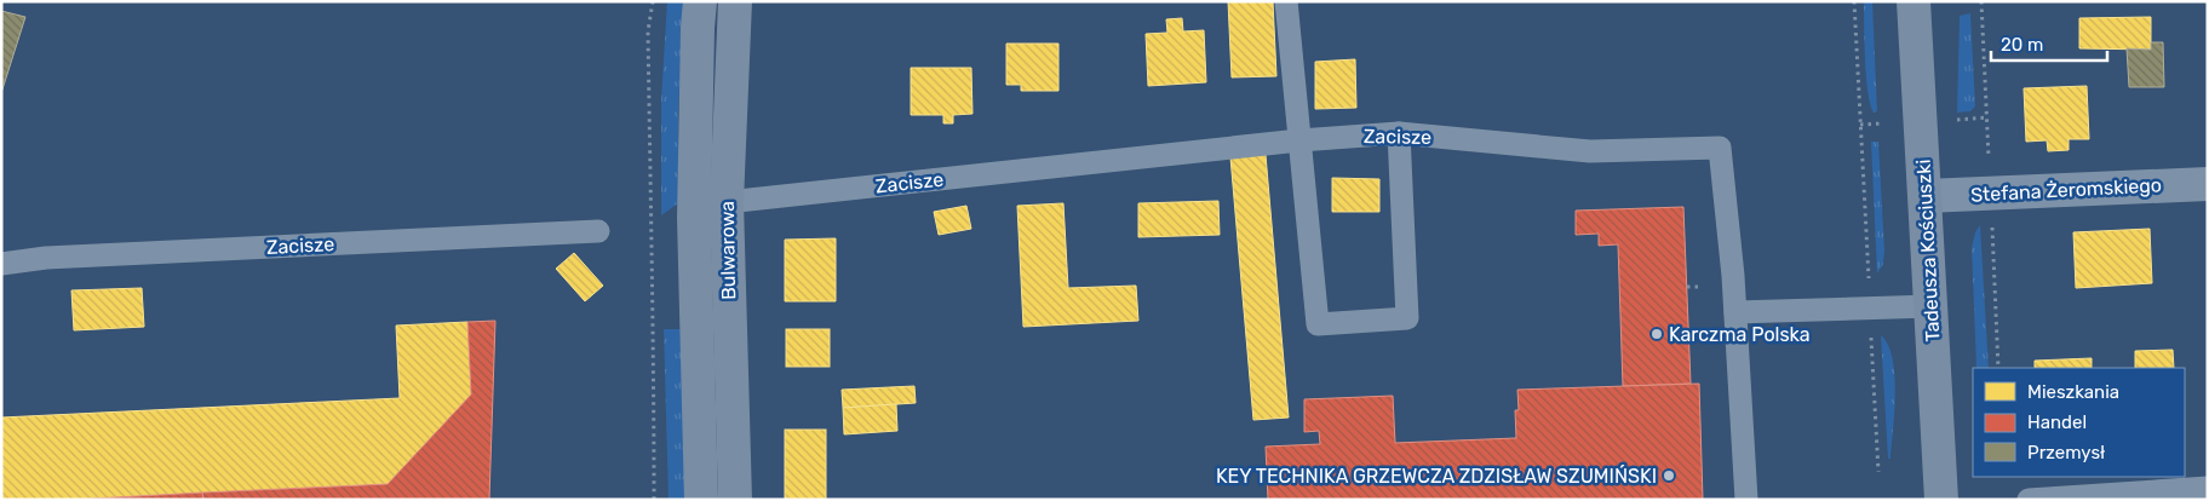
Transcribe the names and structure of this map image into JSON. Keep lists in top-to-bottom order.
{
  "streets": {
    "main road": ["Bulwarowa", "Tadeusza Kościuszki"],
    "street": ["Stefana Żeromskiego"],
    "lane": ["Zacisze"]
  },
  "crossings": [
    ["Zacisze", "Bulwarowa"],
    ["Stefana Żeromskiego", "Tadeusza Kościuszki"]
  ],
  "places": ["Karczma Polska", "KEY TECHNIKA GRZEWCZA ZDZISŁAW SZUMIŃSKI"],
  "legend": ["Mieszkania", "Handel", "Przemysł"],
  "scale_bar": "20 m"
}
